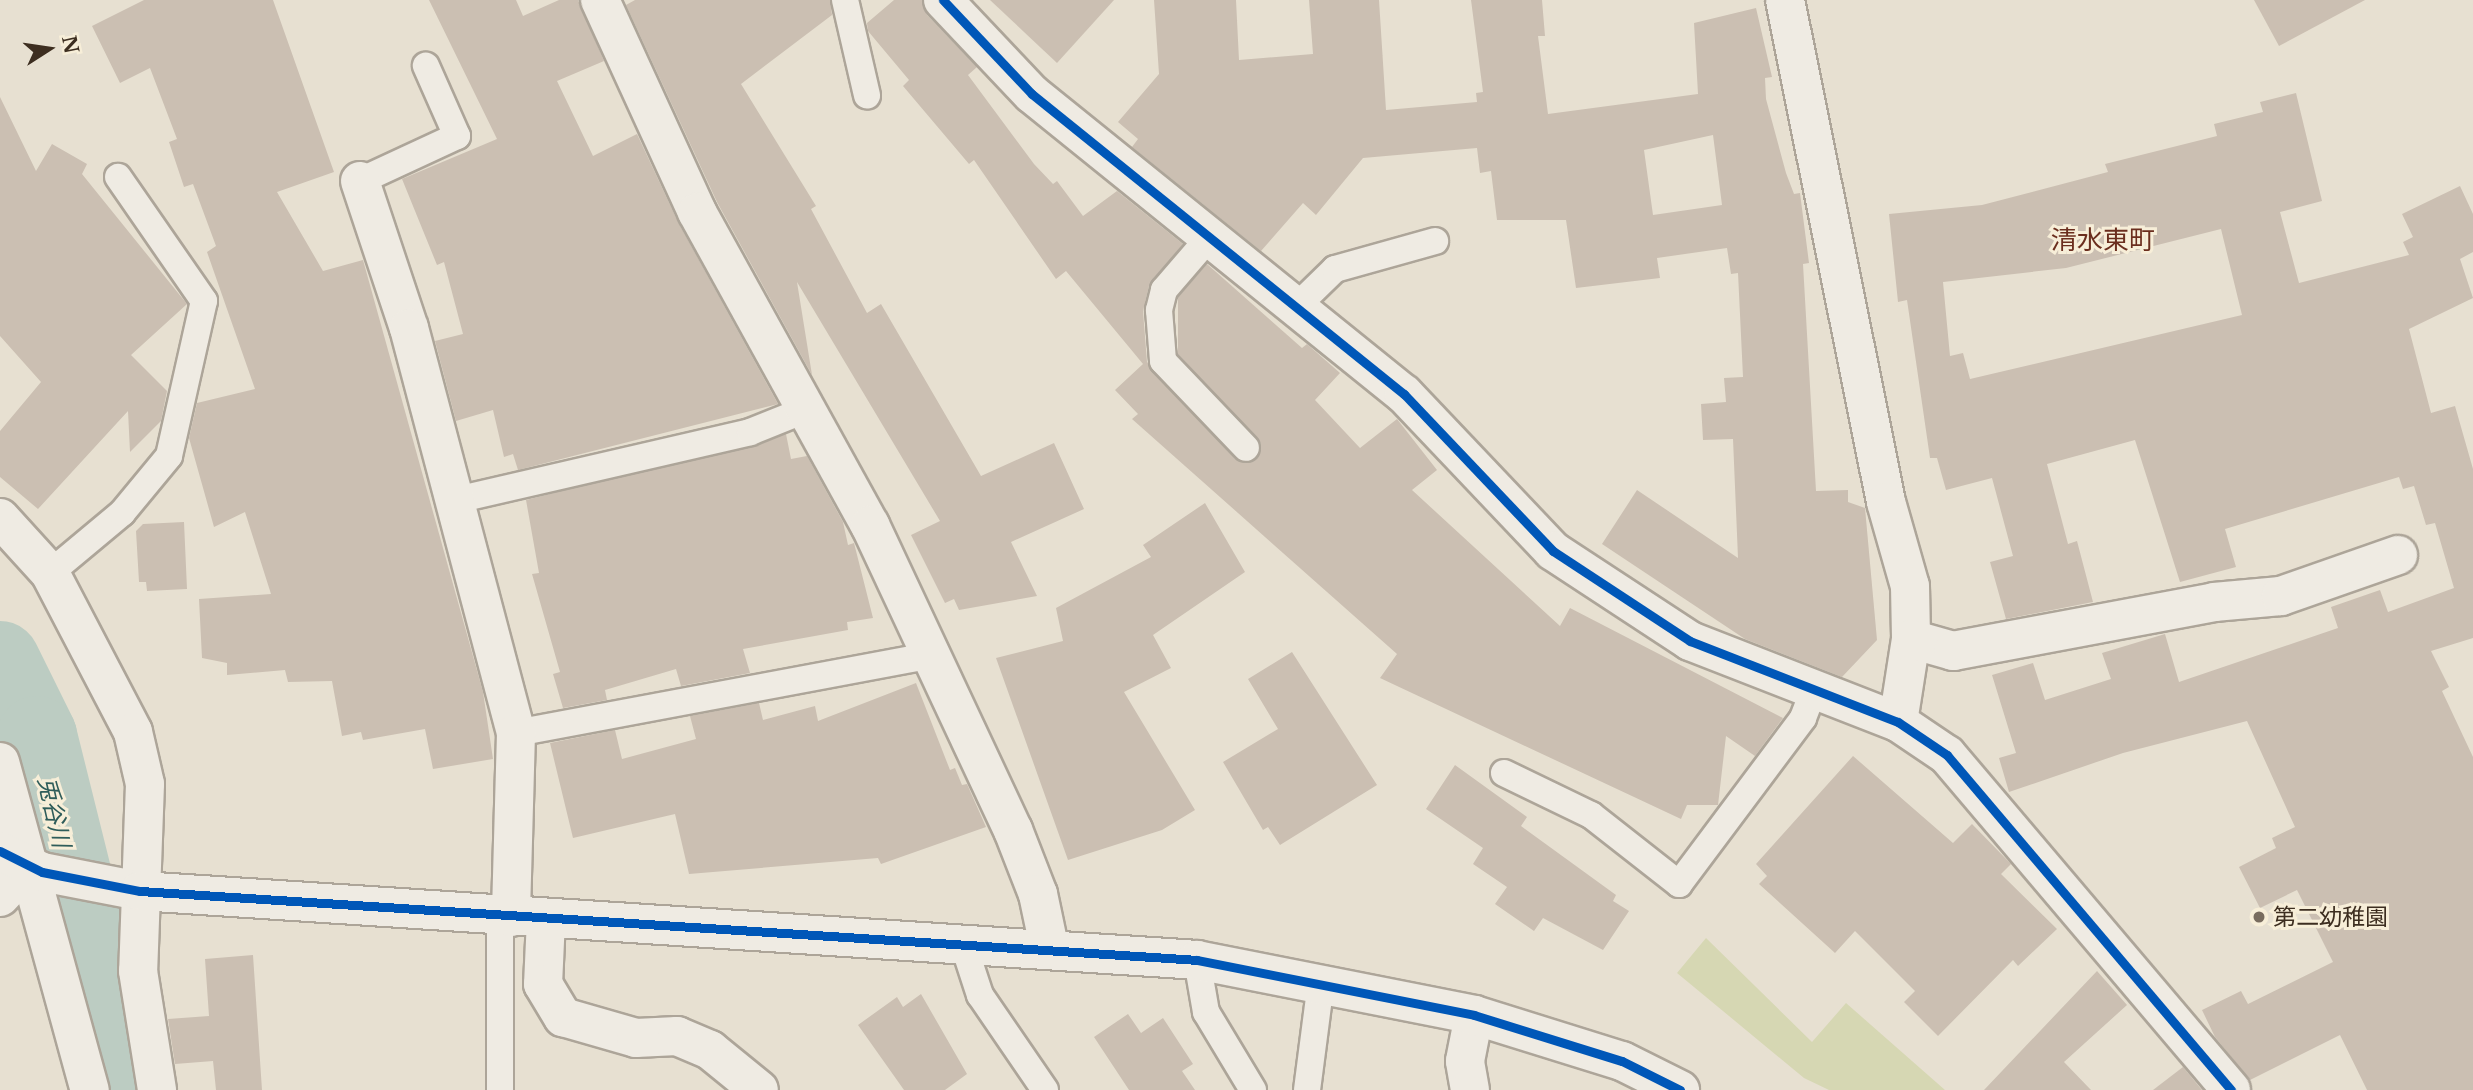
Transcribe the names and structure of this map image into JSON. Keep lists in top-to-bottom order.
{
  "districts": ["清水東町"],
  "water": ["兎谷川"],
  "places": ["第二幼稚園"],
  "north": "right"
}
